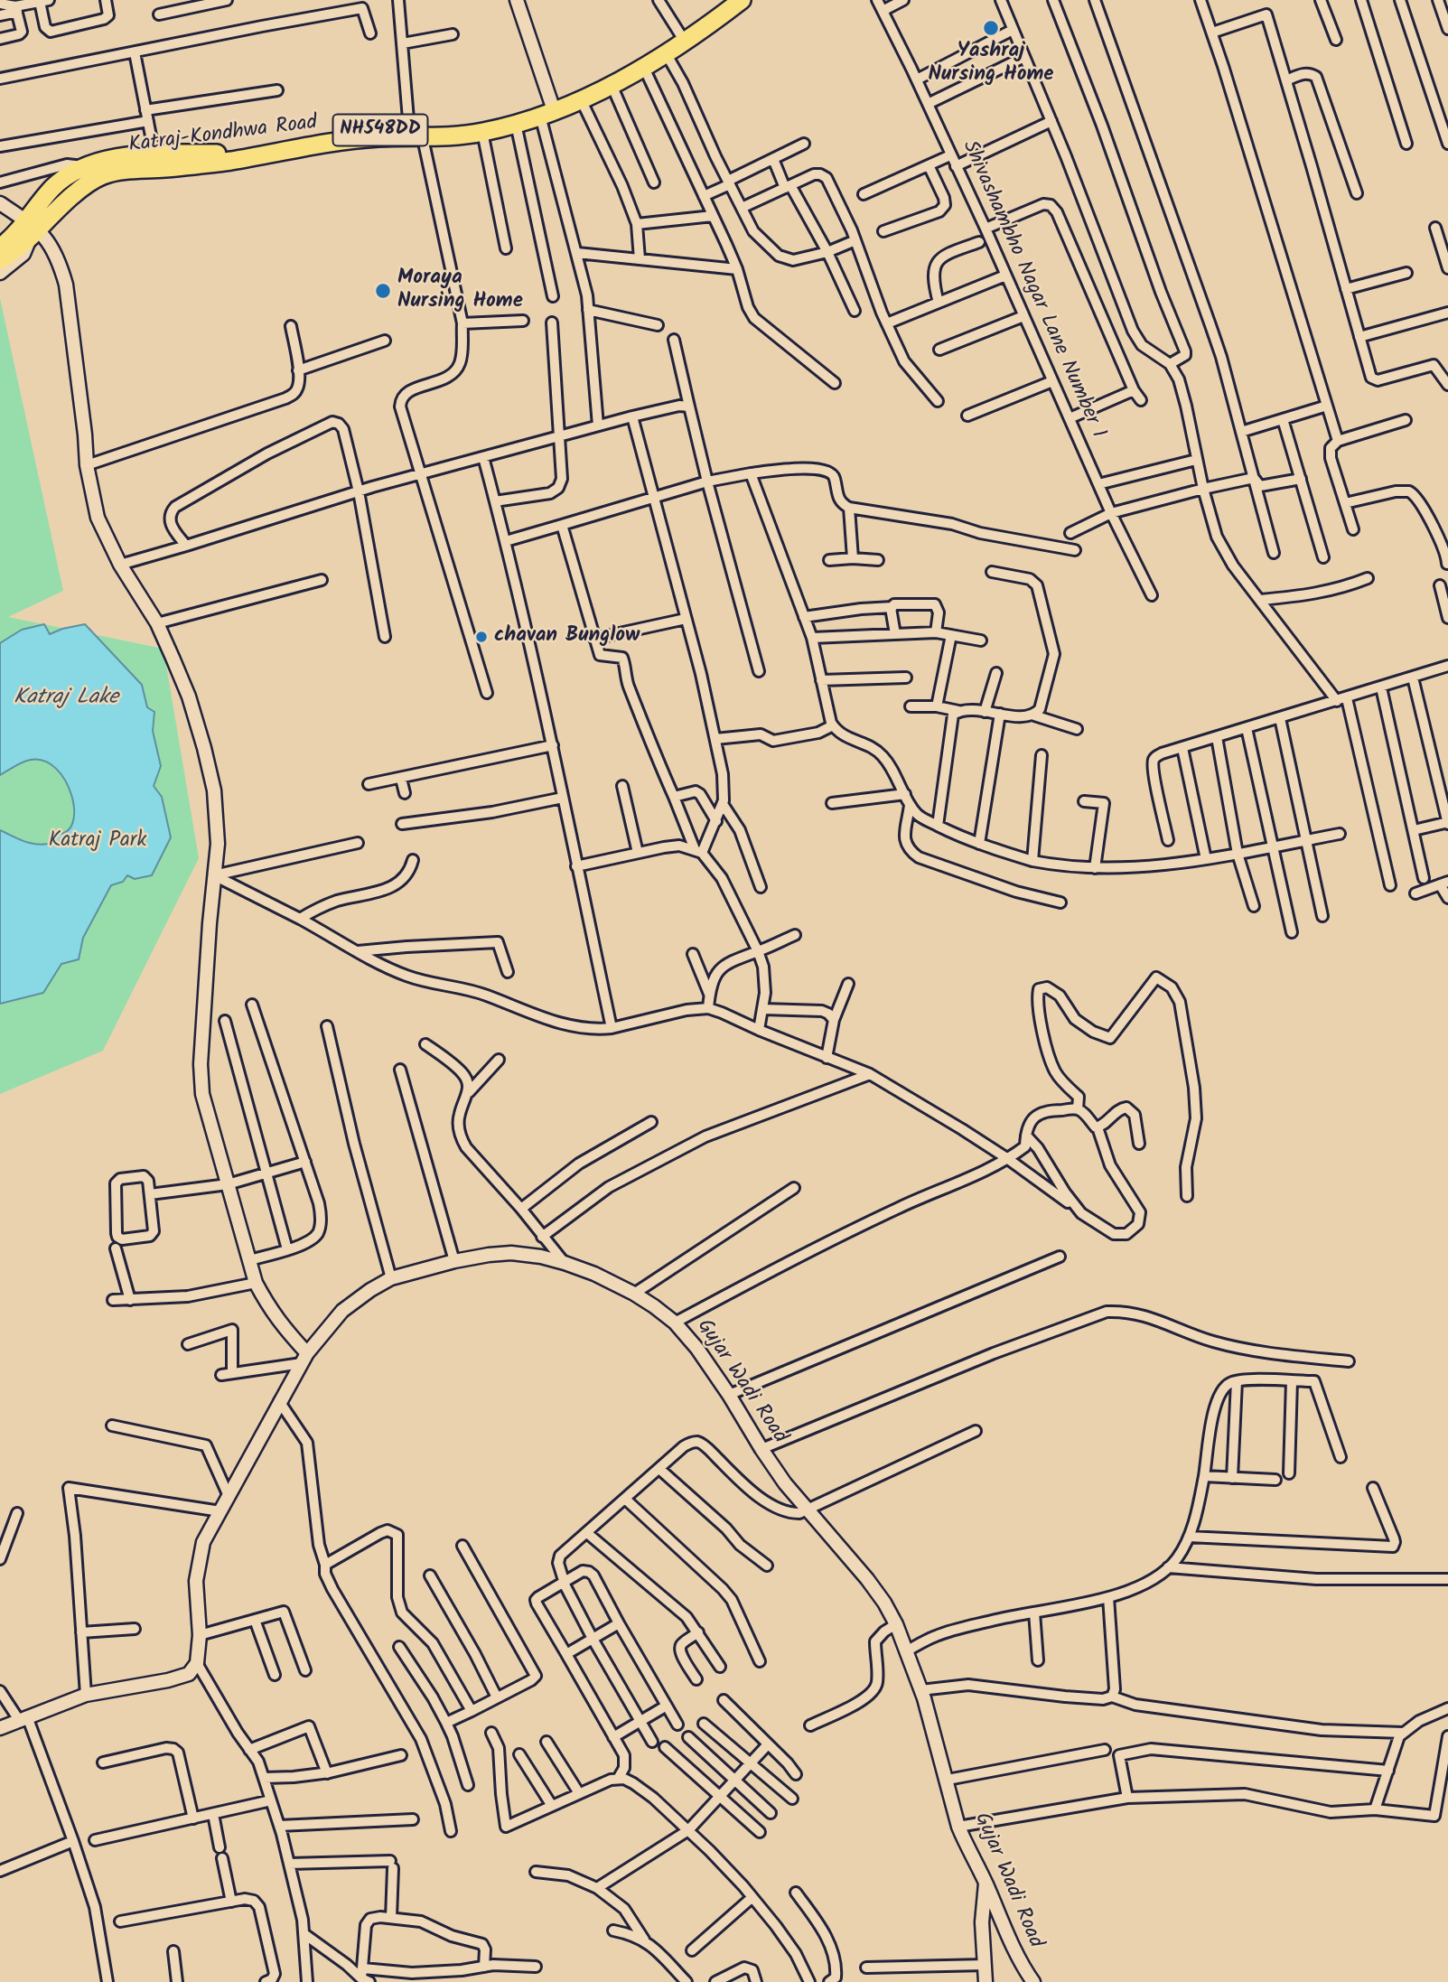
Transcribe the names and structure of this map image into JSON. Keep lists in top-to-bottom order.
{
  "streets": {
    "highway": ["NH548DD", "Katraj-Kondhwa Road"],
    "street": ["Shivashambho Nagar Lane Number 1", "Gujar Wadi Road"]
  },
  "crossings": [
    ["NH548DD", "Katraj-Kondhwa Road"]
  ],
  "water": ["Katraj Lake"],
  "parks": ["Katraj Park"],
  "places": ["Yashraj Nursing Home", "Moraya Nursing Home", "chavan Bunglow"]
}
